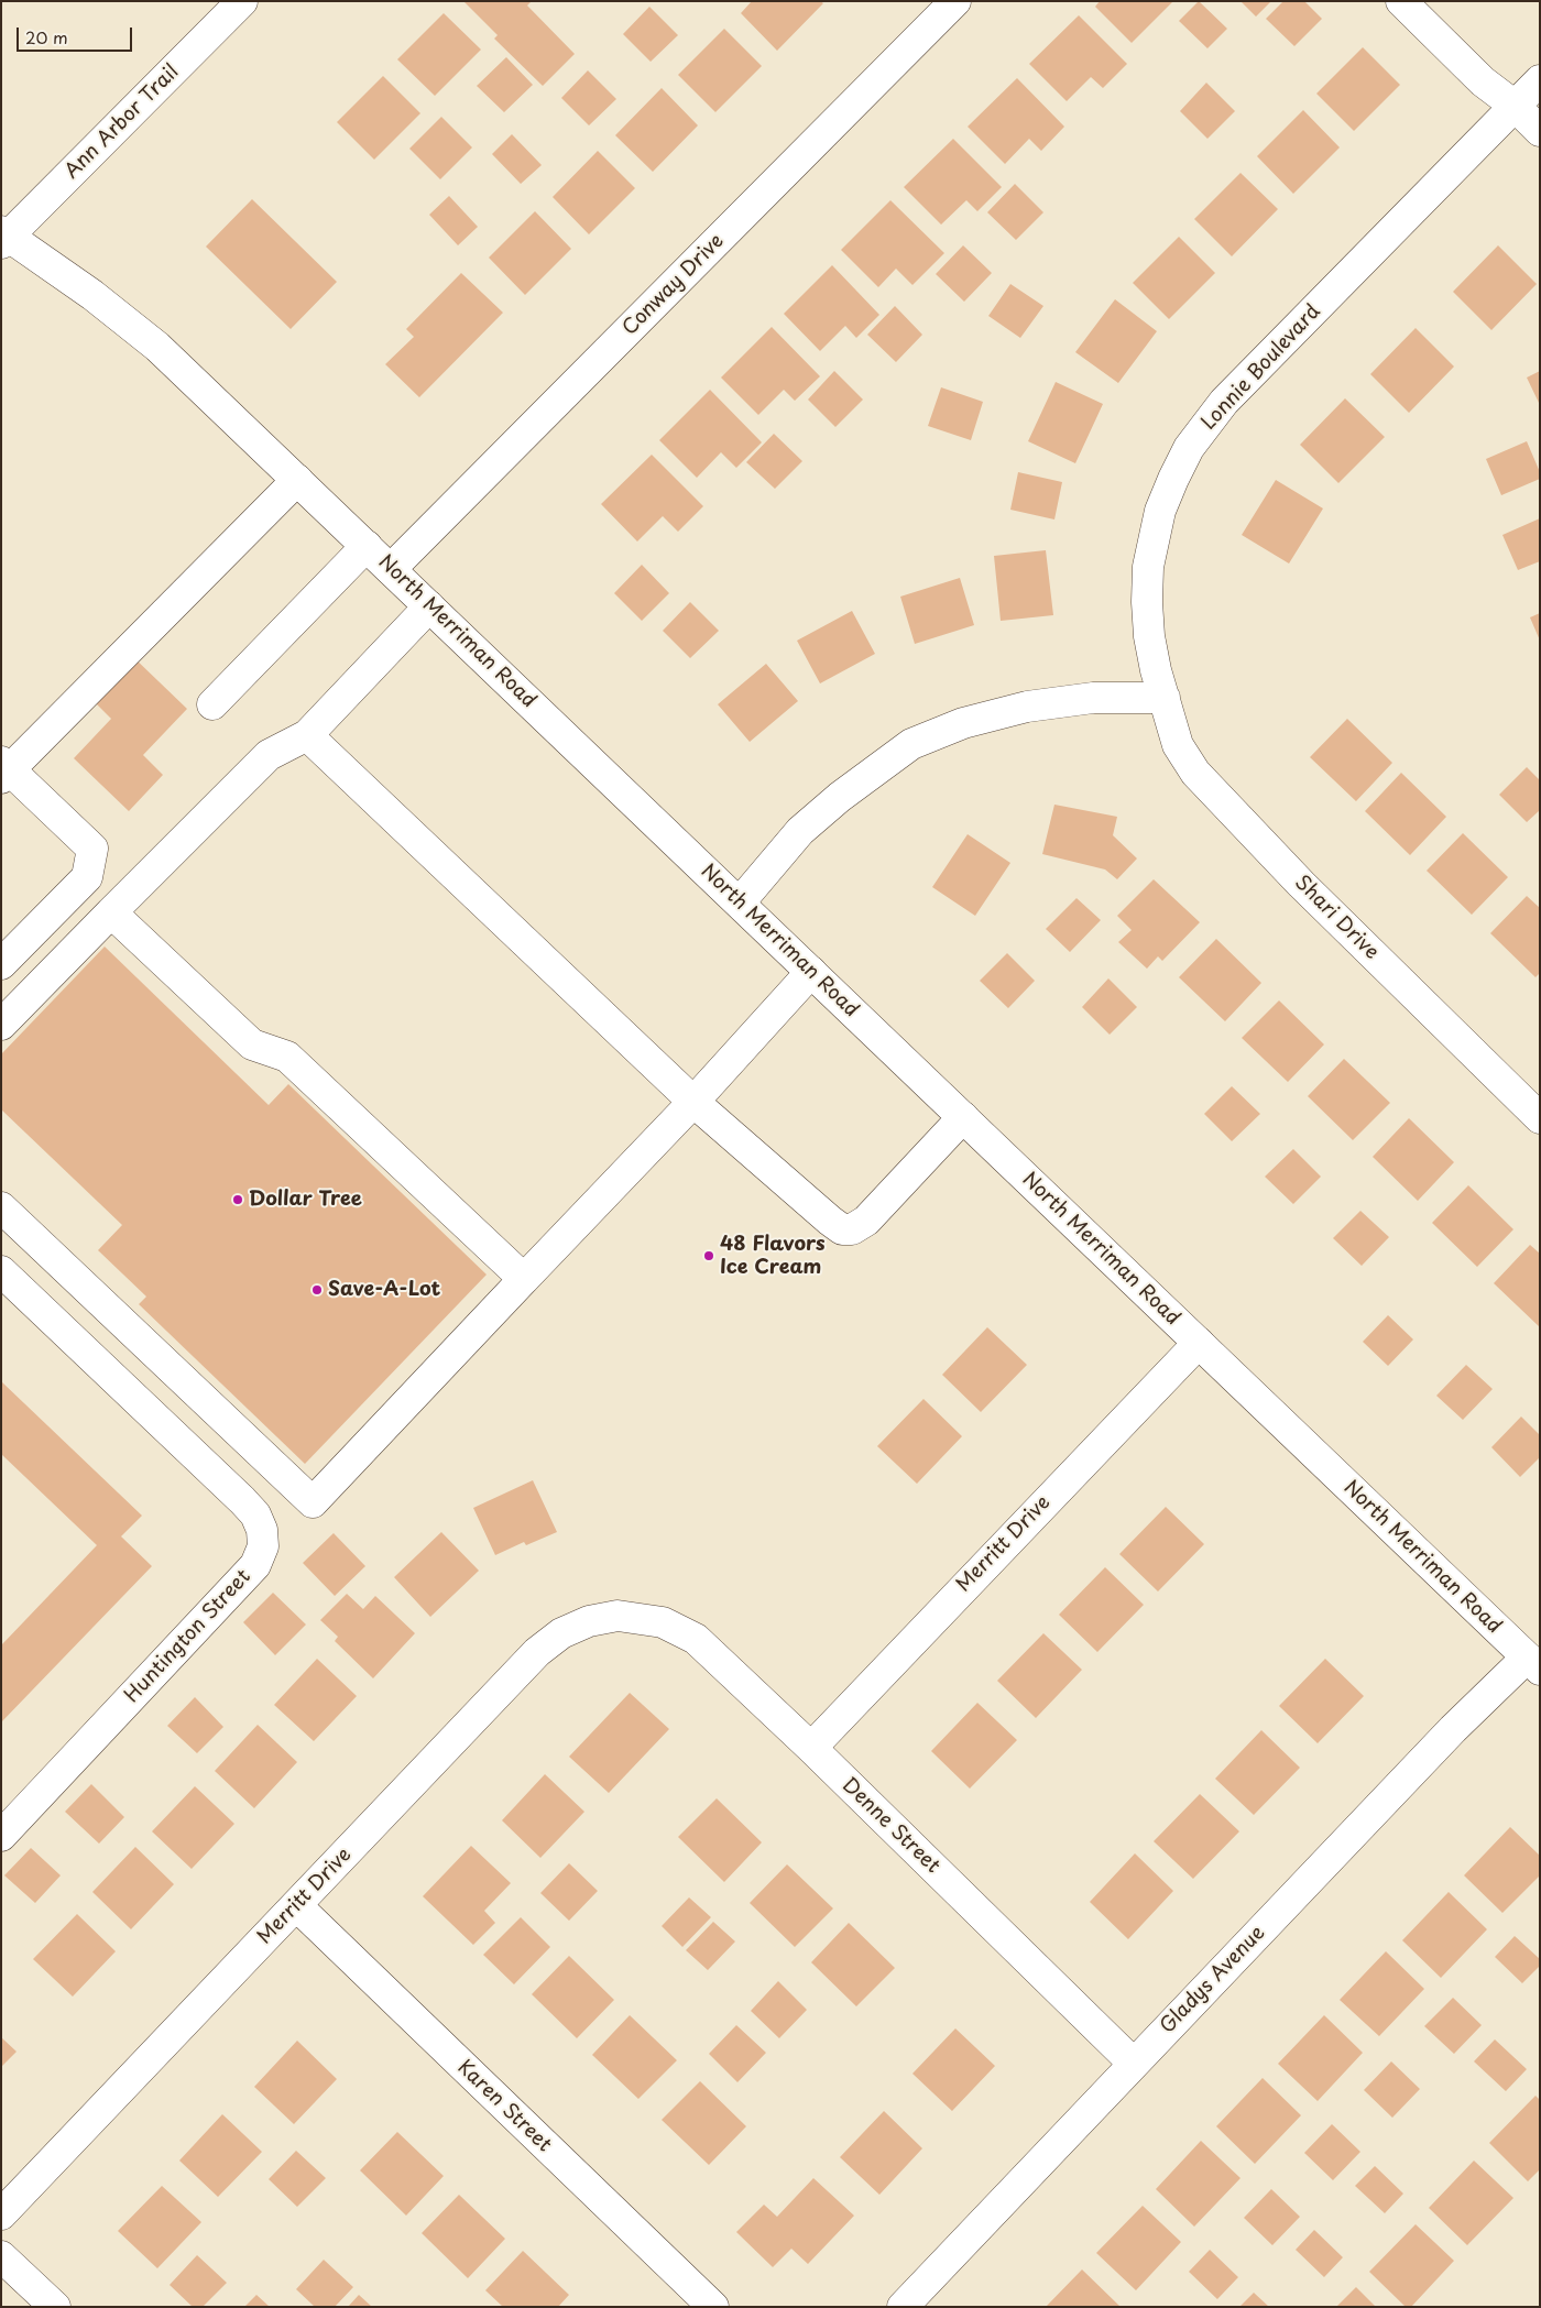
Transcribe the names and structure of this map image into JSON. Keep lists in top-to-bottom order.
{
  "streets": {
    "street": [
      "Ann Arbor Trail",
      "Conway Drive",
      "Lonnie Boulevard",
      "North Merriman Road",
      "Shari Drive",
      "Merritt Drive",
      "Huntington Street",
      "Denne Street",
      "Gladys Avenue",
      "Karen Street"
    ]
  },
  "crossings": [
    ["Ann Arbor Trail", "North Merriman Road"],
    ["Conway Drive", "North Merriman Road"],
    ["Lonnie Boulevard", "Shari Drive"],
    ["North Merriman Road", "Merritt Drive"],
    ["North Merriman Road", "Gladys Avenue"],
    ["Merritt Drive", "Denne Street"],
    ["Merritt Drive", "Karen Street"],
    ["Denne Street", "Gladys Avenue"]
  ],
  "places": ["Dollar Tree", "48 Flavors Ice Cream", "Save-A-Lot"],
  "scale_bar": "20 m"
}
